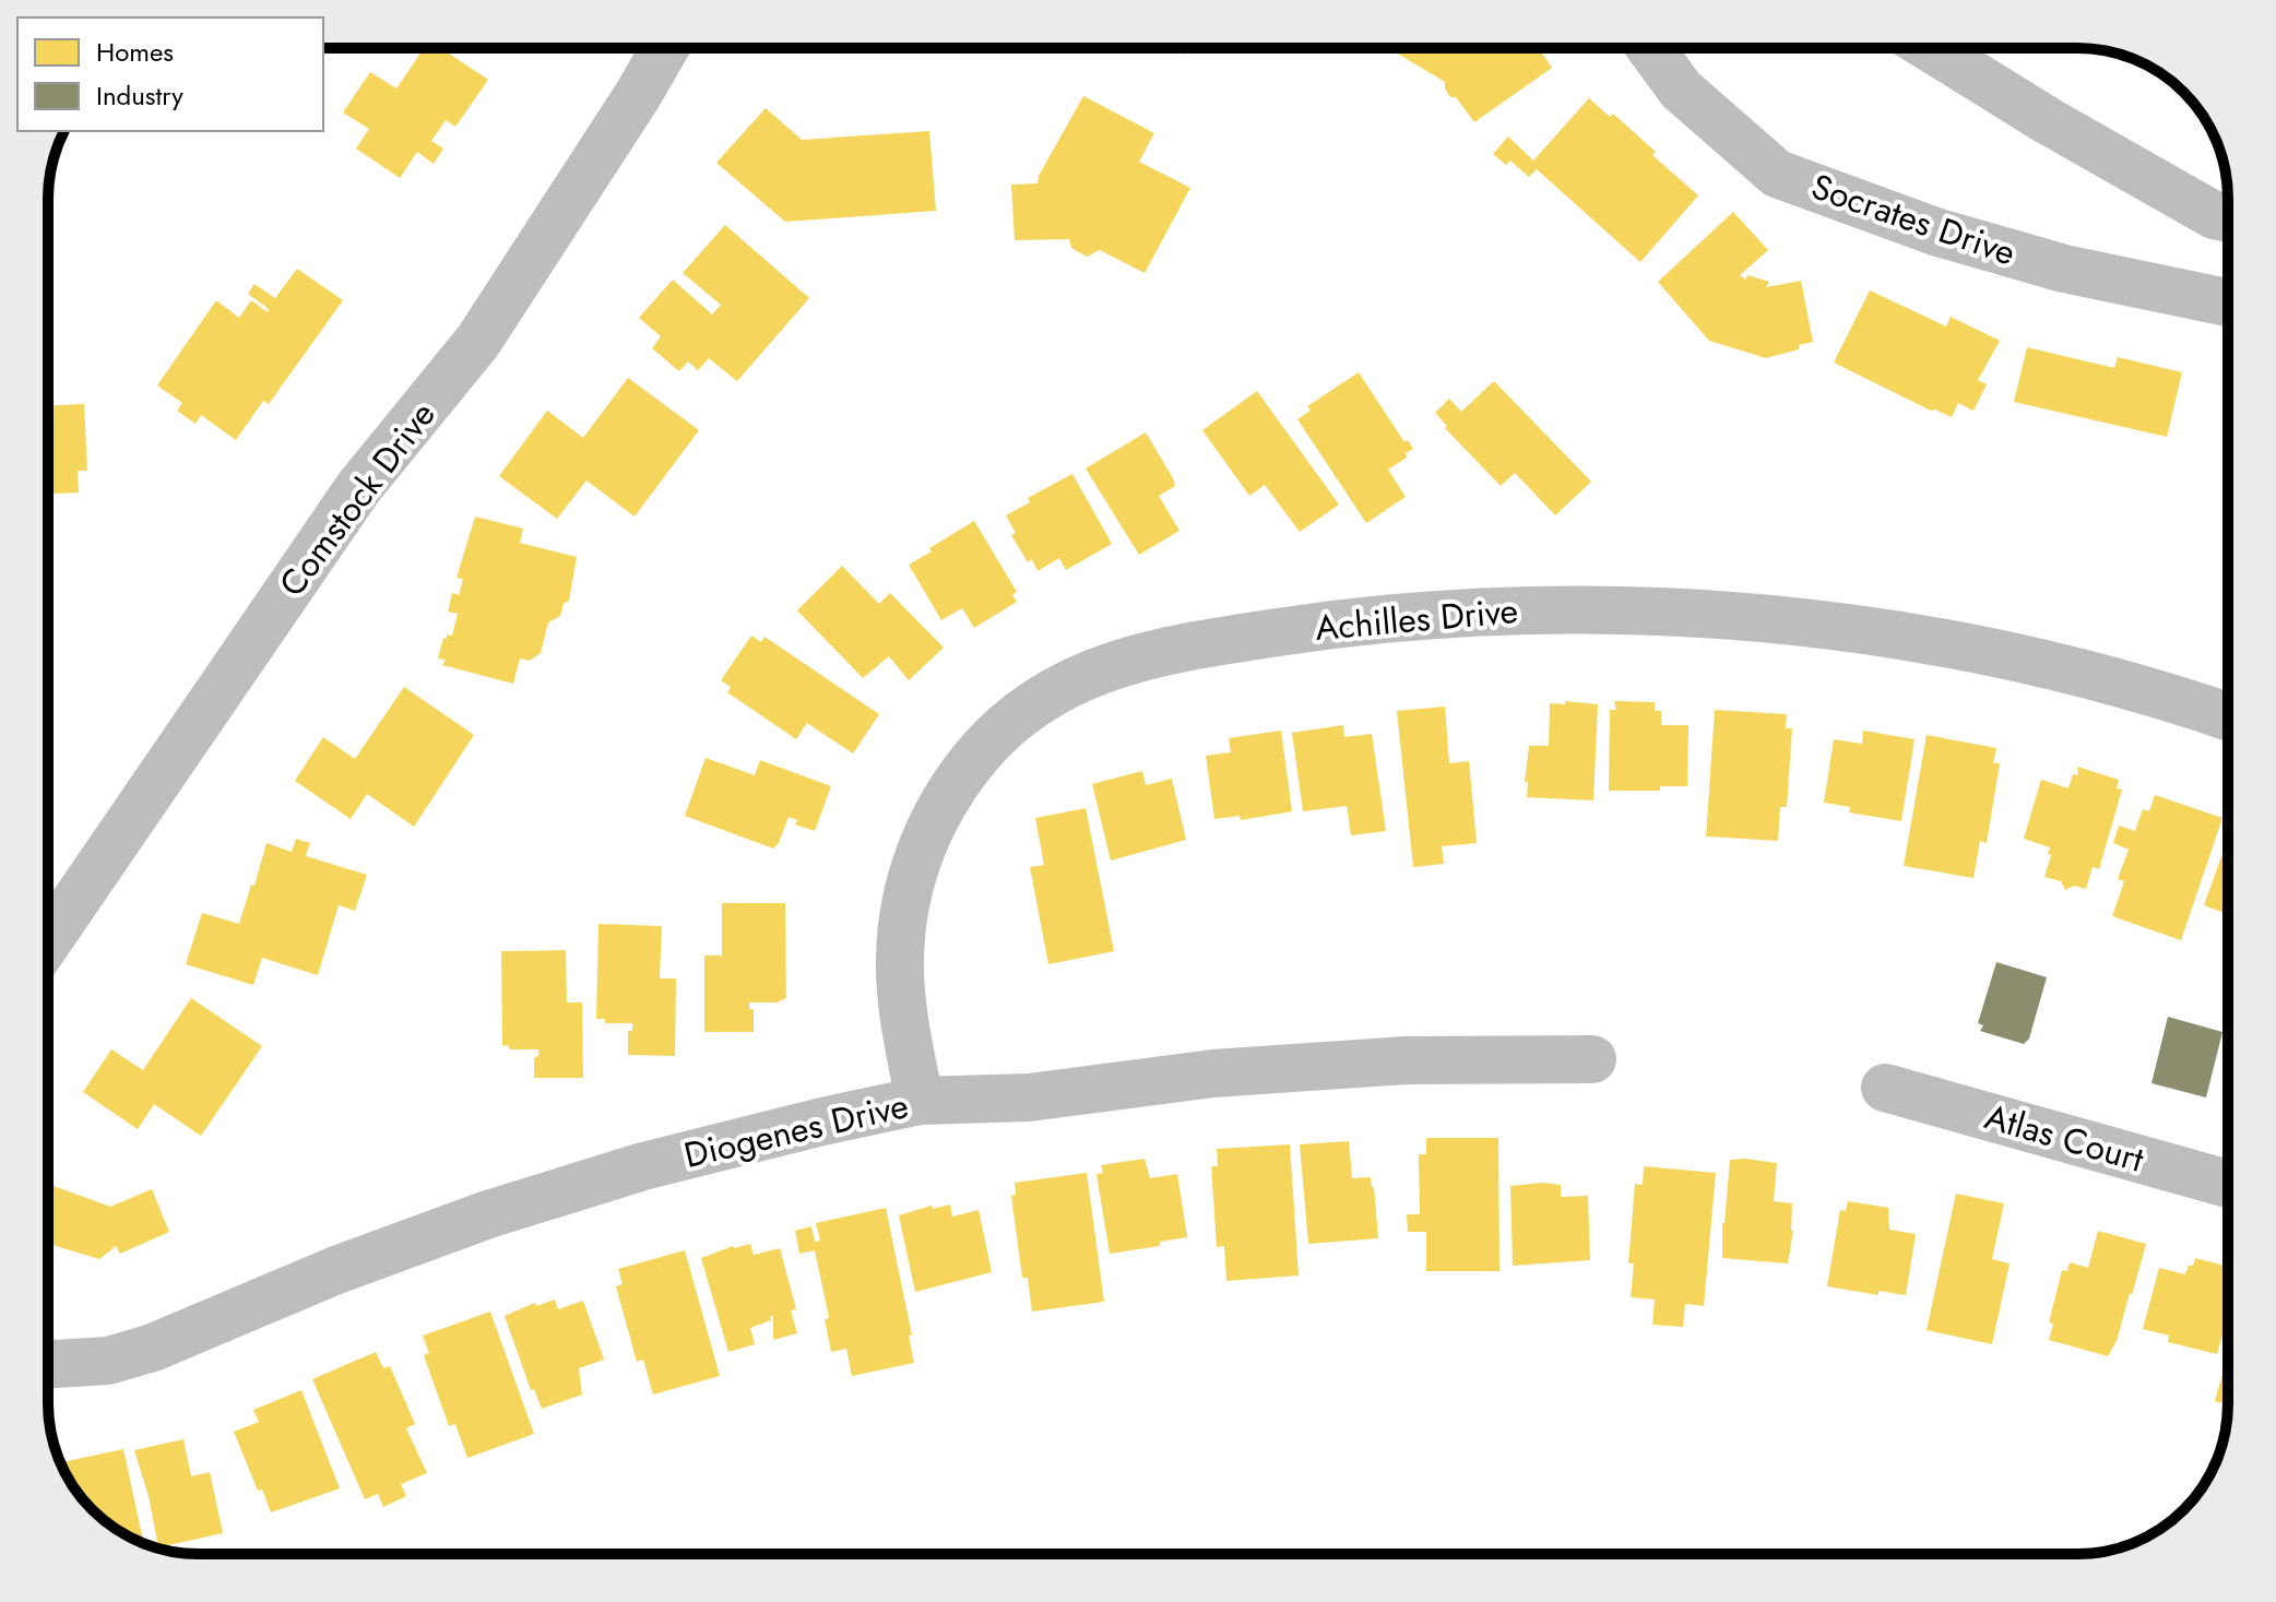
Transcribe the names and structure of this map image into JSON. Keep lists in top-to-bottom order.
{
  "streets": {
    "street": [
      "Socrates Drive",
      "Comstock Drive",
      "Achilles Drive",
      "Diogenes Drive",
      "Atlas Court"
    ]
  },
  "crossings": [
    ["Achilles Drive", "Diogenes Drive"]
  ],
  "legend": ["Homes", "Industry"]
}
